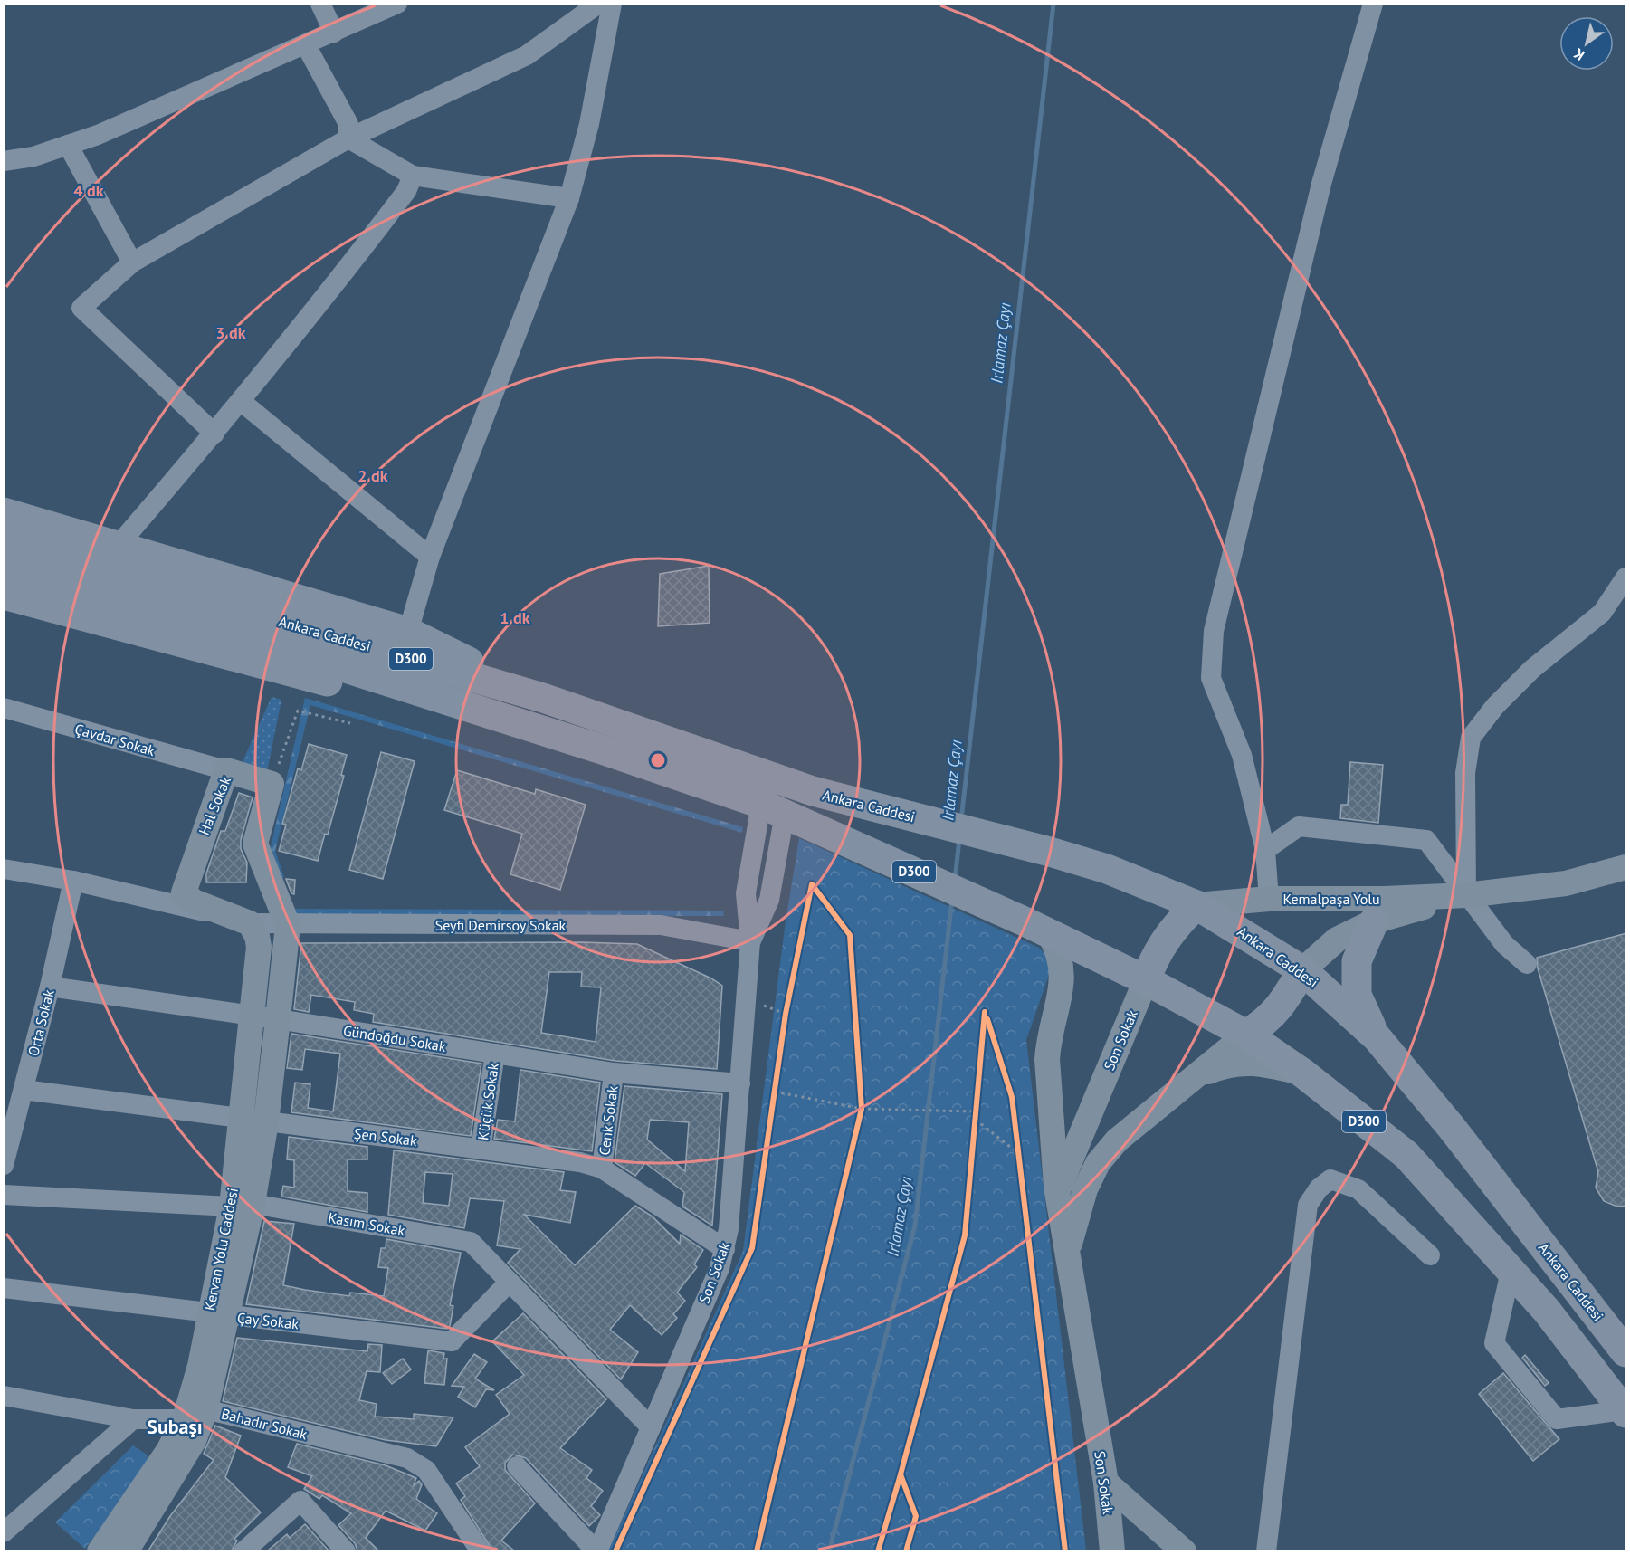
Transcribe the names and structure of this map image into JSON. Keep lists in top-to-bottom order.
{
  "streets": {
    "highway": ["Ankara Caddesi", "D300"],
    "main road": [
      "Hal Sokak",
      "Kemalpaşa Yolu",
      "Son Sokak",
      "Kervan Yolu Caddesi"
    ],
    "street": [
      "Çavdar Sokak",
      "Seyfi Demirsoy Sokak",
      "Orta Sokak",
      "Gündoğdu Sokak",
      "Küçük Sokak",
      "Cenk Sokak",
      "Şen Sokak",
      "Kasım Sokak",
      "Çay Sokak",
      "Bahadır Sokak"
    ]
  },
  "crossings": [
    ["Ankara Caddesi", "Kemalpaşa Yolu"],
    ["Ankara Caddesi", "Son Sokak"],
    ["Çavdar Sokak", "Hal Sokak"],
    ["Hal Sokak", "Seyfi Demirsoy Sokak"],
    ["Hal Sokak", "Kervan Yolu Caddesi"],
    ["Seyfi Demirsoy Sokak", "Orta Sokak"],
    ["Seyfi Demirsoy Sokak", "Son Sokak"],
    ["Seyfi Demirsoy Sokak", "Kervan Yolu Caddesi"],
    ["Orta Sokak", "Gündoğdu Sokak"],
    ["Orta Sokak", "Şen Sokak"],
    ["Gündoğdu Sokak", "Son Sokak"],
    ["Gündoğdu Sokak", "Küçük Sokak"],
    ["Gündoğdu Sokak", "Cenk Sokak"],
    ["Gündoğdu Sokak", "Kervan Yolu Caddesi"],
    ["Son Sokak", "Şen Sokak"],
    ["Son Sokak", "Kasım Sokak"],
    ["Küçük Sokak", "Şen Sokak"],
    ["Cenk Sokak", "Şen Sokak"],
    ["Şen Sokak", "Kervan Yolu Caddesi"],
    ["Kasım Sokak", "Kervan Yolu Caddesi"],
    ["Kasım Sokak", "Çay Sokak"],
    ["Kervan Yolu Caddesi", "Çay Sokak"],
    ["Kervan Yolu Caddesi", "Bahadır Sokak"]
  ],
  "districts": ["Subaşı"],
  "water": ["Irlamaz Çayı"],
  "north": "bottom left",
  "rings": [
    "4 dk",
    "3 dk",
    "2 dk",
    "1 dk"
  ]
}
